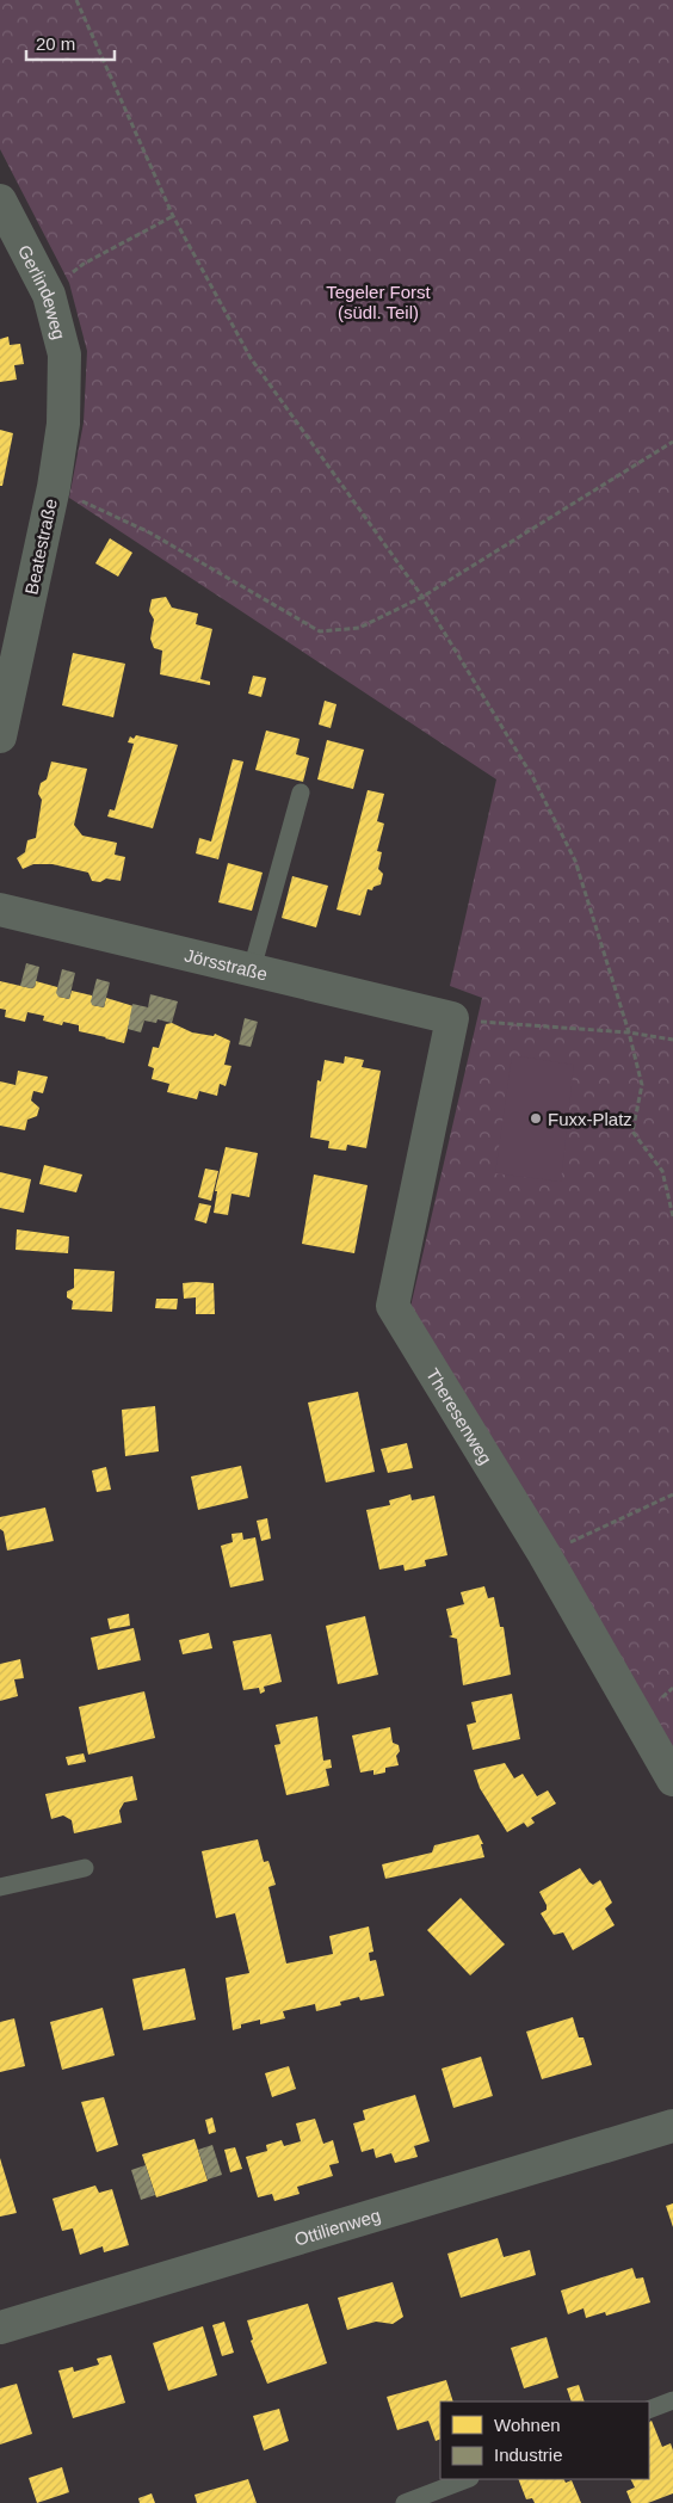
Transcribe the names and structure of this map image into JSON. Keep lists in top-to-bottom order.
{
  "streets": {
    "street": [
      "Gerlindeweg",
      "Beatestraße",
      "Jörsstraße",
      "Theresenweg",
      "Ottilienweg"
    ]
  },
  "crossings": [
    ["Gerlindeweg", "Beatestraße"],
    ["Jörsstraße", "Theresenweg"]
  ],
  "parks": ["Tegeler Forst (südl. Teil)"],
  "places": ["Fuxx-Platz"],
  "legend": ["Wohnen", "Industrie"],
  "scale_bar": "20 m"
}
